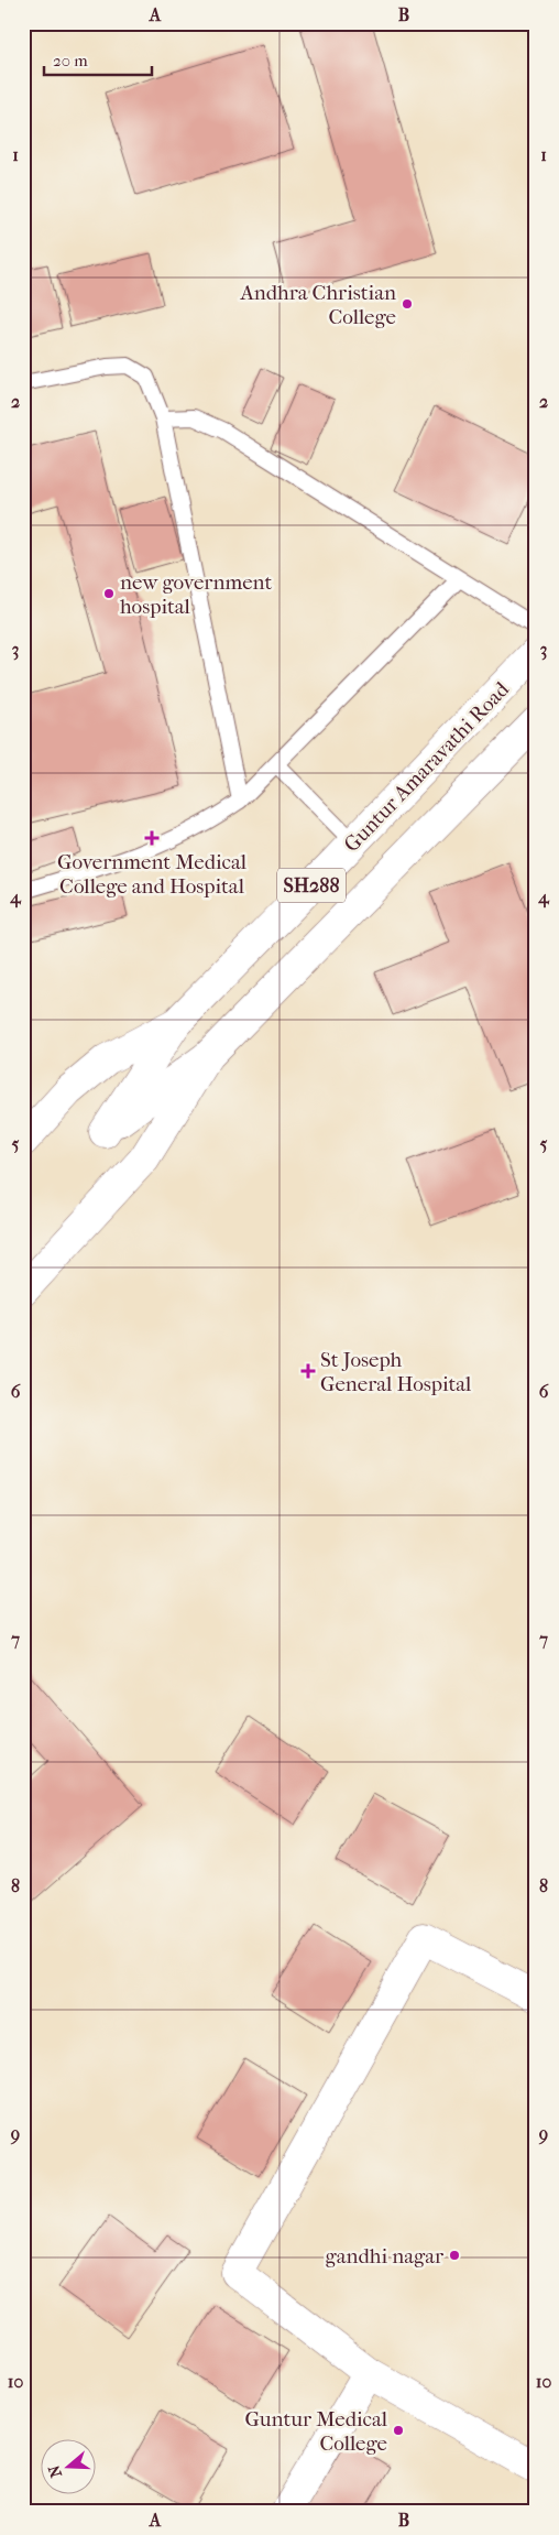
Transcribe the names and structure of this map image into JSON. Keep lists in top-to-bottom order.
{
  "streets": {
    "street": ["Guntur Amaravathi Road", "SH288"]
  },
  "places": {
    "other": [
      "Andhra Christian College",
      "new government hospital",
      "gandhi nagar",
      "Guntur Medical College"
    ],
    "health": ["Government Medical College and Hospital", "St Joseph General Hospital"]
  },
  "scale_bar": "20 m",
  "north": "left",
  "grid": {
    "columns": ["A", "B"],
    "rows": [
      "1",
      "2",
      "3",
      "4",
      "5",
      "6",
      "7",
      "8",
      "9",
      "10"
    ]
  }
}
